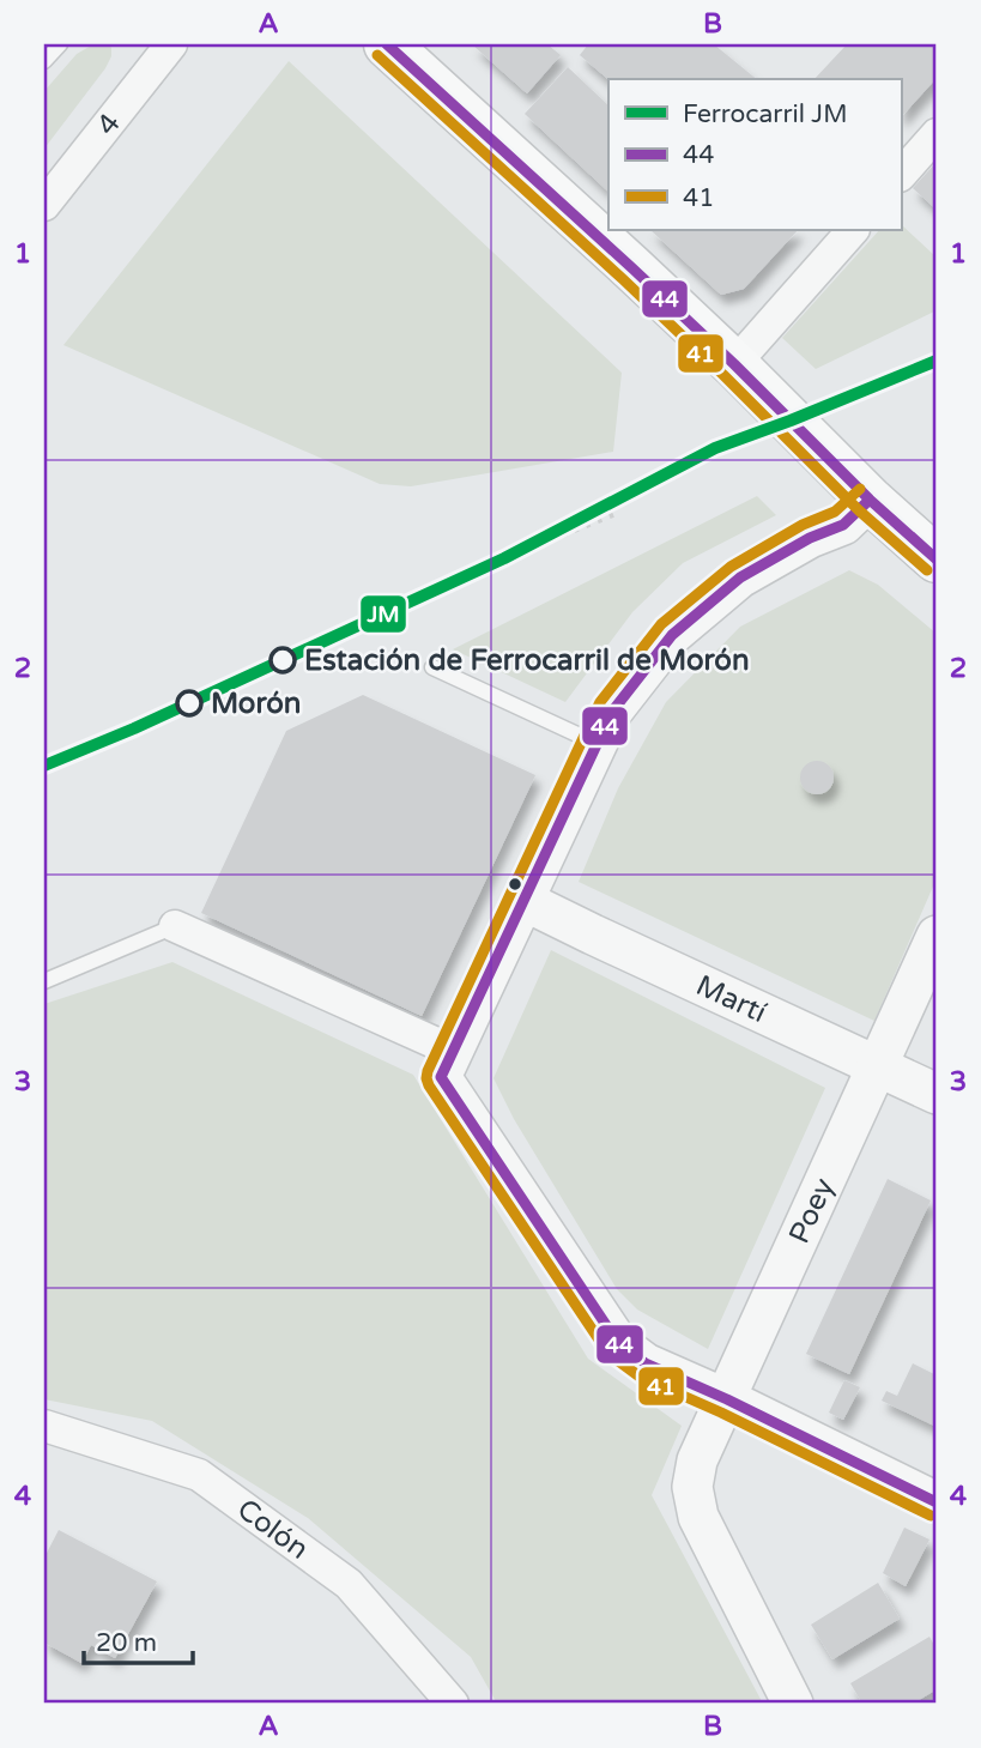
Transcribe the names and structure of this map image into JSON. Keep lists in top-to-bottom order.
{
  "streets": {
    "street": [
      "4",
      "Martí",
      "Poey",
      "Colón"
    ]
  },
  "crossings": [
    ["Martí", "Poey"]
  ],
  "places": ["Estación de Ferrocarril de Morón", "Morón"],
  "lines": ["transit line 44", "transit line 41", "rail line JM"],
  "legend": ["Ferrocarril JM", "44", "41"],
  "scale_bar": "20 m",
  "grid": {
    "columns": ["A", "B"],
    "rows": [
      "1",
      "2",
      "3",
      "4"
    ]
  }
}
